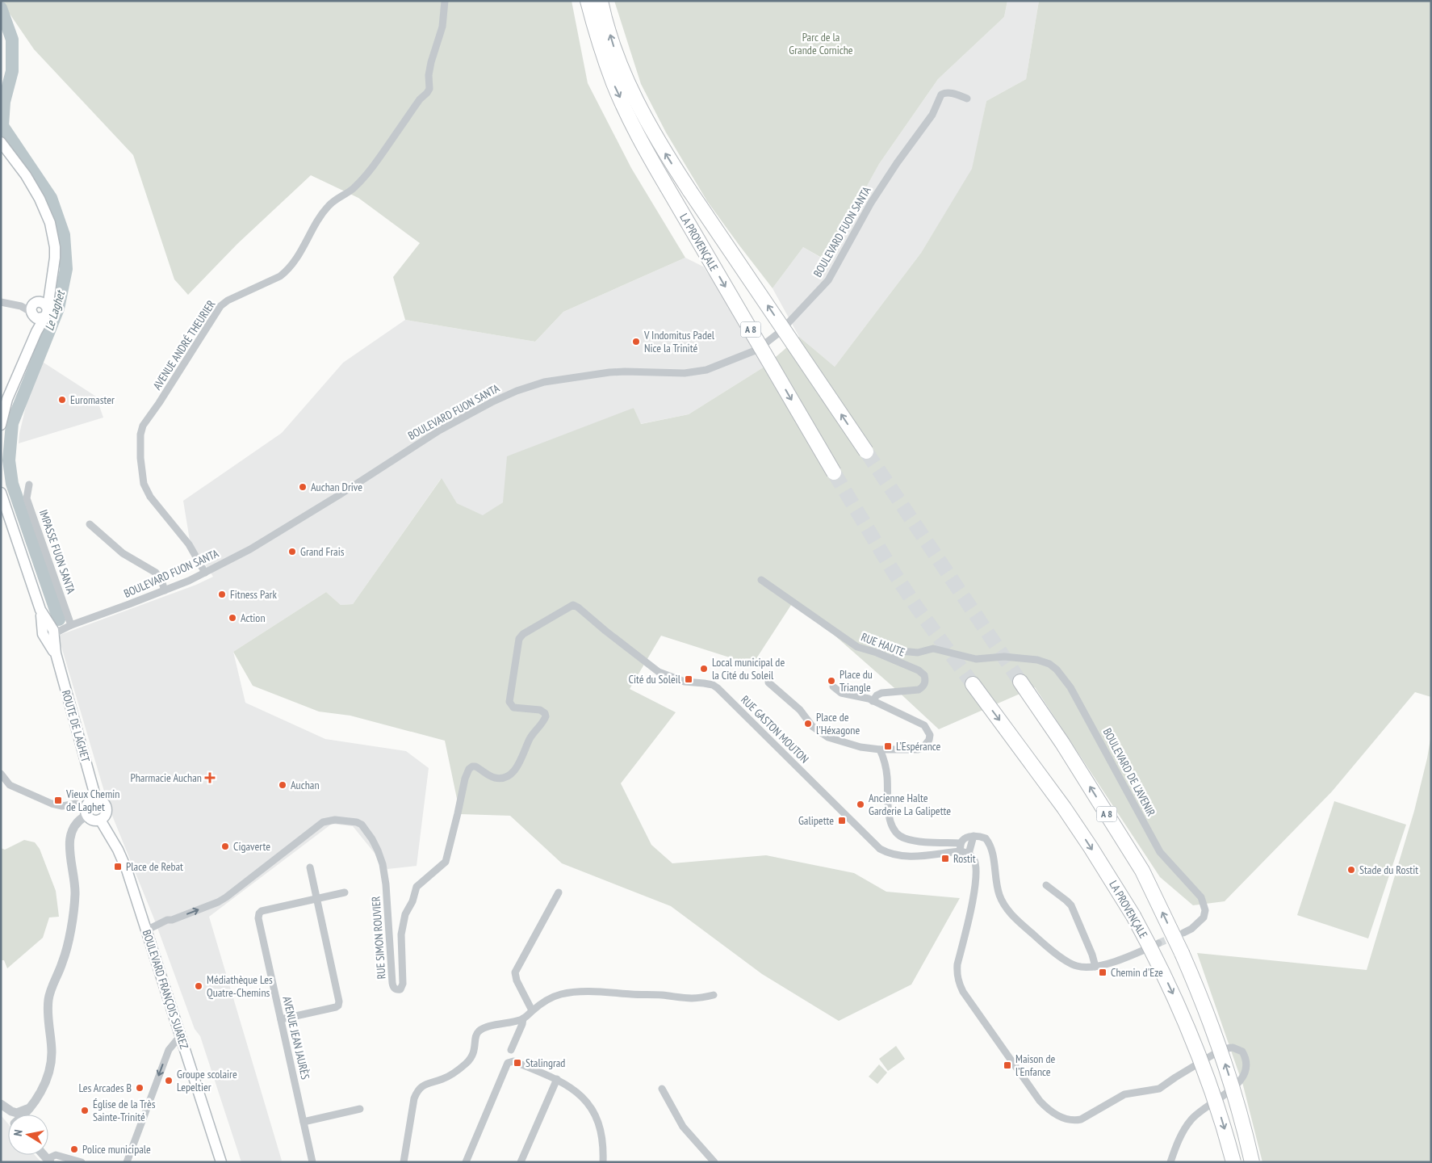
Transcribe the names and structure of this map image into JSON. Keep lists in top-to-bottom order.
{
  "streets": {
    "highway": ["LA PROVENÇALE", "A 8"],
    "main road": ["ROUTE DE LAGHET", "BOULEVARD FRANÇOIS SUAREZ"],
    "street": [
      "BOULEVARD FUON SANTA",
      "AVENUE ANDRÉ THEURIER",
      "IMPASSE FUON SANTA",
      "RUE HAUTE",
      "RUE GASTON MOUTON",
      "BOULEVARD DE L'AVENIR",
      "RUE SIMON ROUVIER",
      "AVENUE JEAN JAURÈS"
    ]
  },
  "crossings": [
    ["BOULEVARD FUON SANTA", "AVENUE ANDRÉ THEURIER"],
    ["BOULEVARD FUON SANTA", "IMPASSE FUON SANTA"],
    ["BOULEVARD FUON SANTA", "ROUTE DE LAGHET"],
    ["RUE HAUTE", "BOULEVARD DE L'AVENIR"],
    ["ROUTE DE LAGHET", "BOULEVARD FRANÇOIS SUAREZ"],
    ["RUE GASTON MOUTON", "RUE SIMON ROUVIER"],
    ["RUE SIMON ROUVIER", "BOULEVARD FRANÇOIS SUAREZ"]
  ],
  "water": ["Le Laghet"],
  "parks": ["Parc de la Grande Corniche"],
  "places": {
    "other": [
      "V Indomitus Padel Nice la Trinité",
      "Euromaster",
      "Auchan Drive",
      "Grand Frais",
      "Fitness Park",
      "Action",
      "Local municipal de la Cité du Soleil",
      "Place du Triangle",
      "Place de l'Héxagone",
      "Auchan",
      "Ancienne Halte Garderie La Galipette",
      "Cigaverte",
      "Stade du Rostit",
      "Médiathèque Les Quatre-Chemins",
      "Groupe scolaire Lepeltier",
      "Les Arcades B",
      "Église de la Très Sainte-Trinité",
      "Police municipale"
    ],
    "transit": [
      "Cité du Soleil",
      "L’Espérance",
      "Vieux Chemin de Laghet",
      "Galipette",
      "Rostit",
      "Place de Rebat",
      "Chemin d'Eze",
      "Stalingrad",
      "Maison de l’Enfance"
    ],
    "health": ["Pharmacie Auchan"]
  },
  "north": "left"
}
